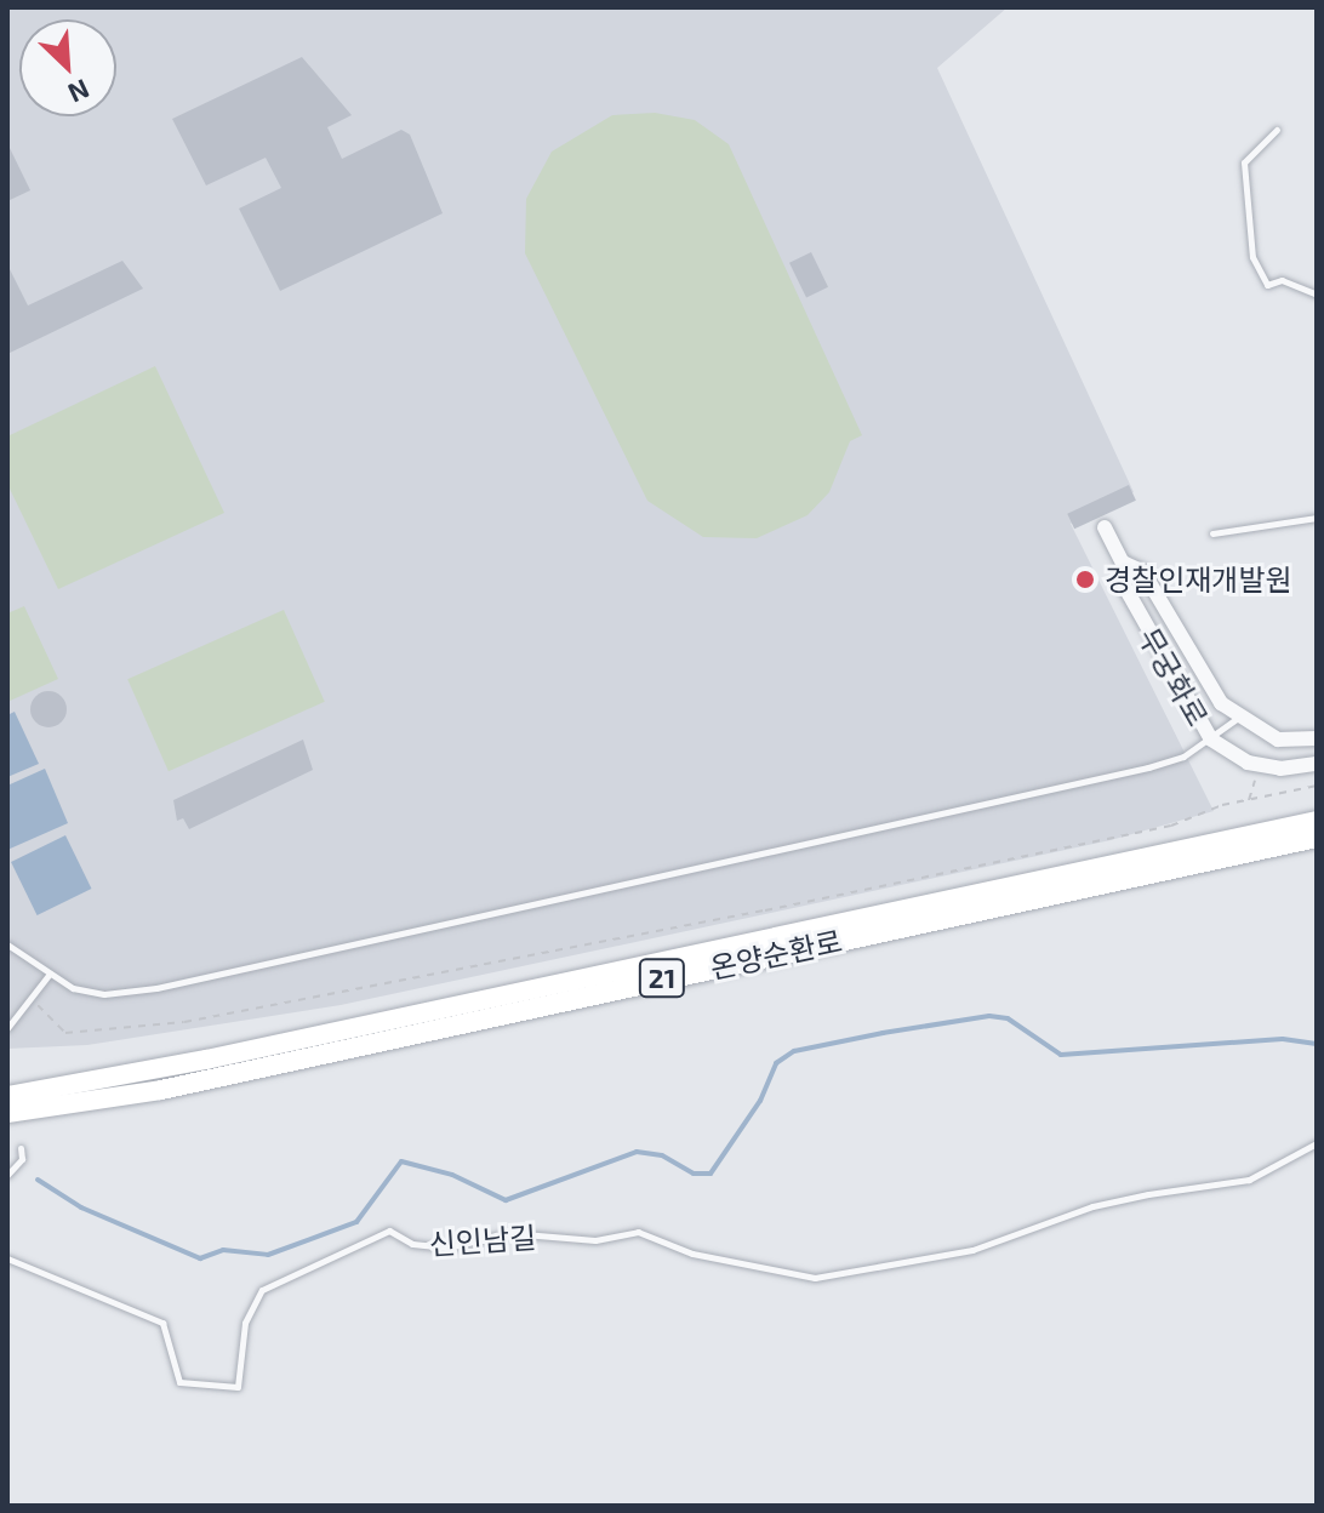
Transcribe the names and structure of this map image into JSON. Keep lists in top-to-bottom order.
{
  "streets": {
    "highway": ["온양순환로", "21"],
    "street": ["무궁화로"],
    "lane": ["신인남길"]
  },
  "places": ["경찰인재개발원"],
  "north": "bottom right"
}
